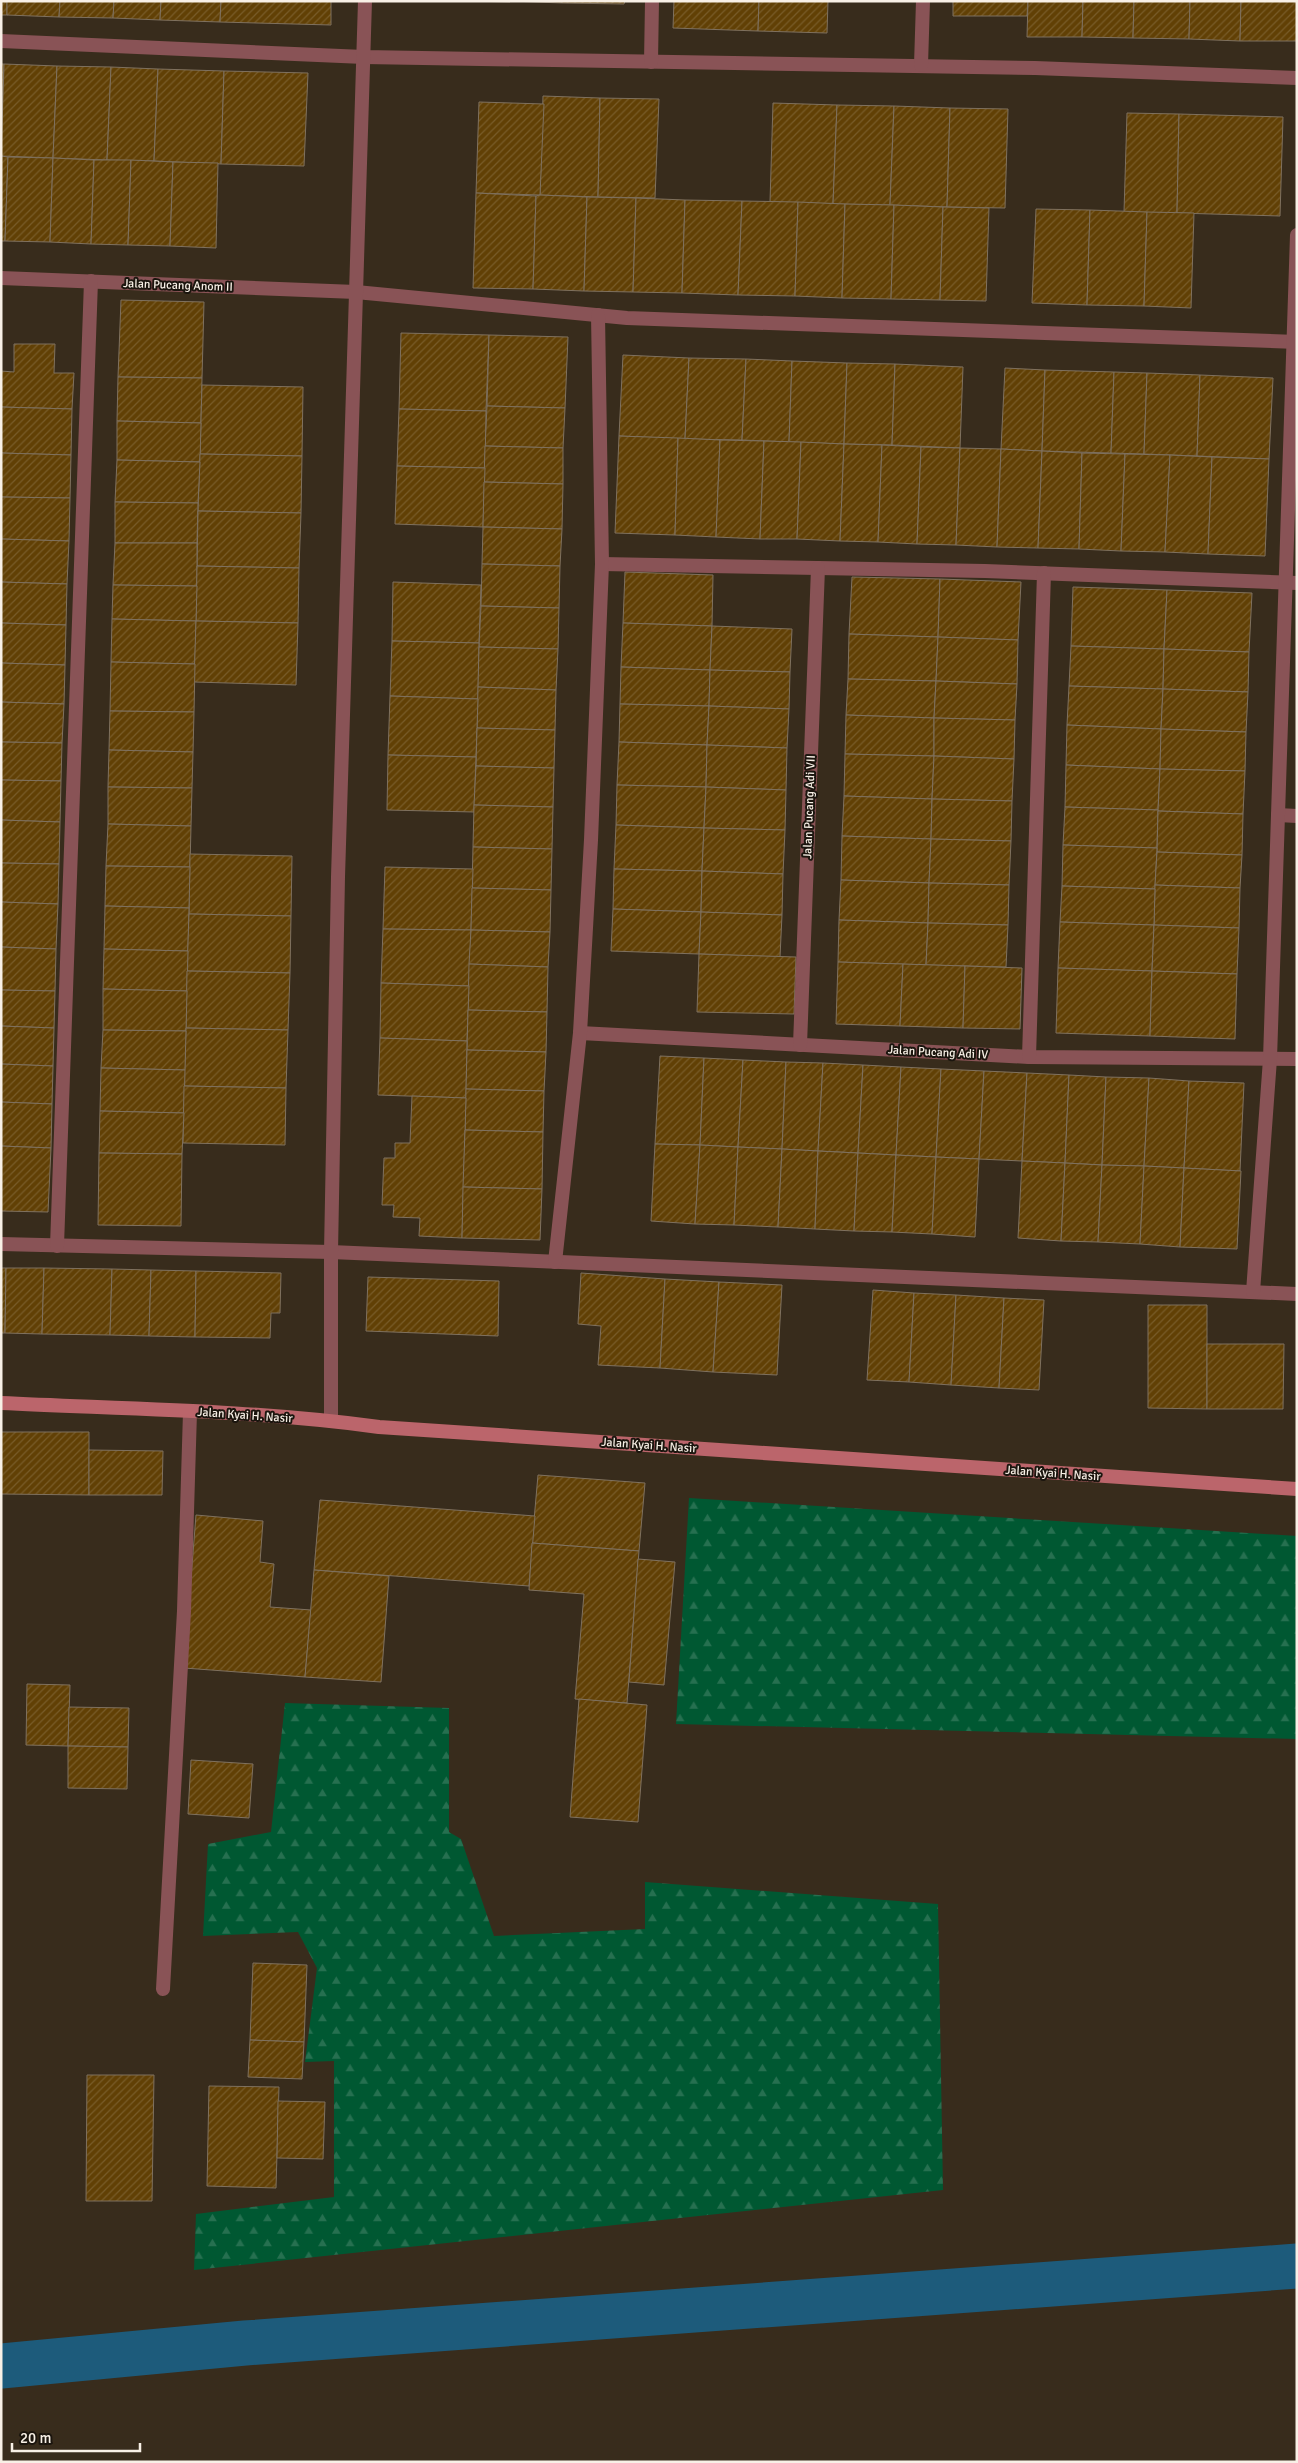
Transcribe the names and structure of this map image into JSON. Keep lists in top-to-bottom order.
{
  "streets": {
    "main road": ["Jalan Kyai H. Nasir"],
    "street": ["Jalan Pucang Anom II", "Jalan Pucang Adi VII", "Jalan Pucang Adi IV"]
  },
  "crossings": [
    ["Jalan Pucang Adi VII", "Jalan Pucang Adi IV"]
  ],
  "scale_bar": "20 m"
}
